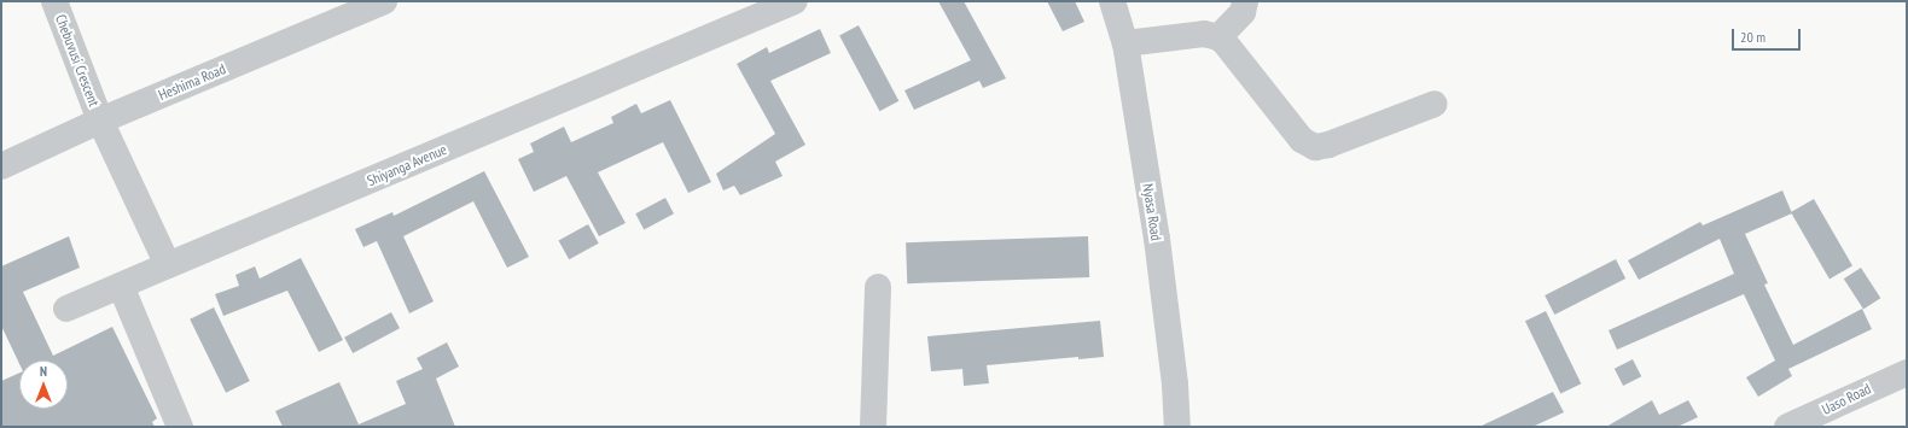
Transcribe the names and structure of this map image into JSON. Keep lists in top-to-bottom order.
{
  "streets": {
    "street": [
      "Chebuvusi Crescent",
      "Heshima Road",
      "Shiyanga Avenue",
      "Nyasa Road",
      "Uaso Road"
    ]
  },
  "crossings": [
    ["Chebuvusi Crescent", "Heshima Road"]
  ],
  "scale_bar": "20 m",
  "north": "top"
}
